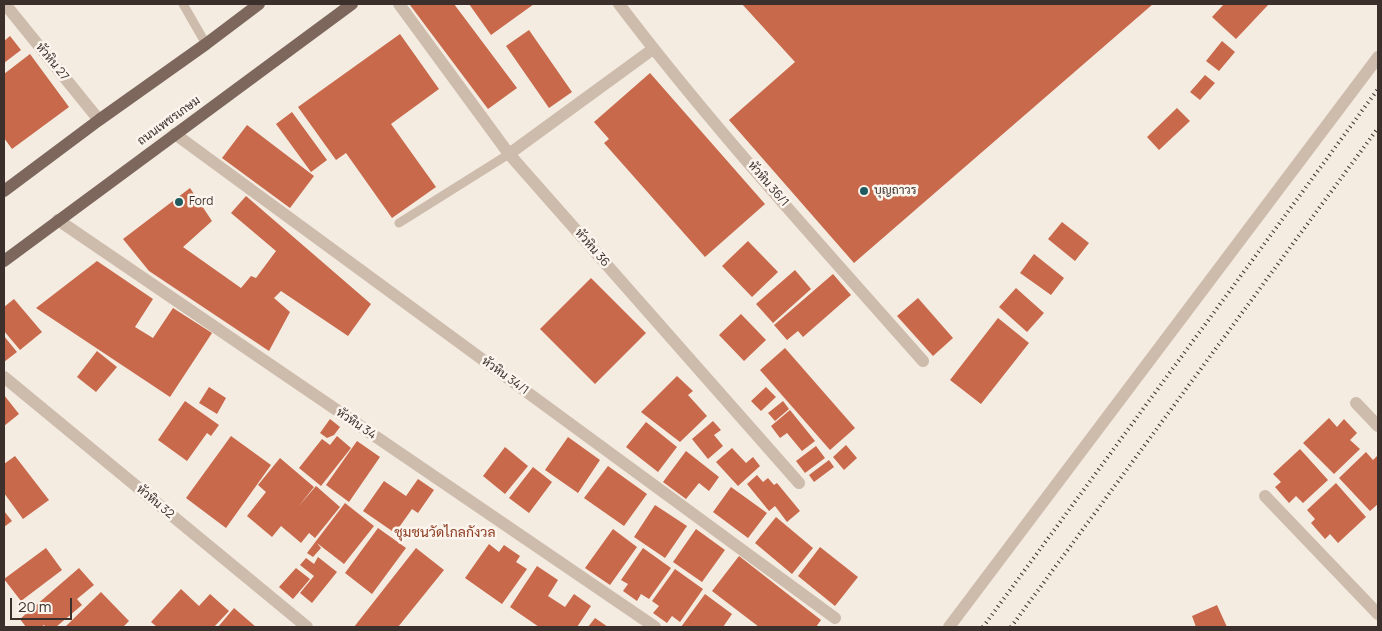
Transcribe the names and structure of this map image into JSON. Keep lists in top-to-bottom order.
{
  "streets": {
    "main road": ["ถนนเพชรเกษม"],
    "street": [
      "หัวหิน 27",
      "หัวหิน 36/1",
      "หัวหิน 36",
      "หัวหิน 34/1",
      "หัวหิน 34",
      "หัวหิน 32"
    ]
  },
  "crossings": [
    ["ถนนเพชรเกษม", "หัวหิน 34/1"],
    ["ถนนเพชรเกษม", "หัวหิน 34"]
  ],
  "districts": ["ชุมชนวัดไกลกังวล"],
  "places": ["บุญถาวร", "Ford"],
  "scale_bar": "20 m"
}
